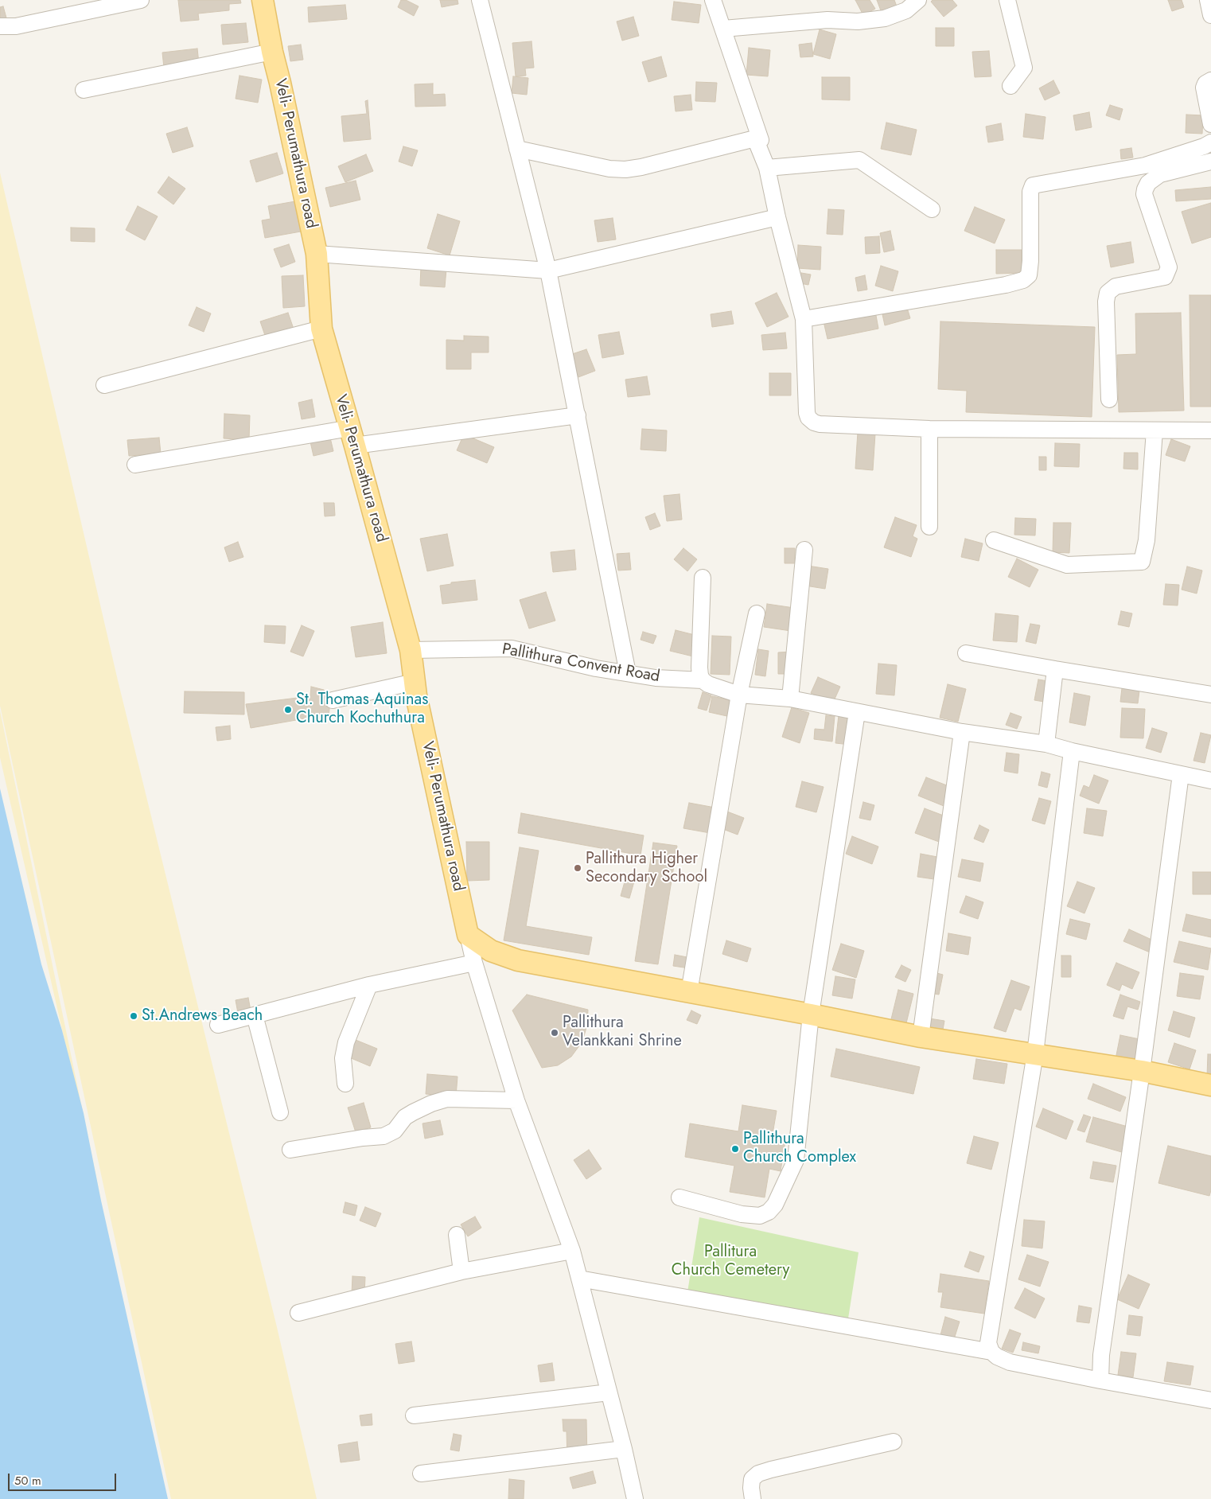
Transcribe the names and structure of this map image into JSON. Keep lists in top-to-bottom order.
{
  "streets": {
    "main road": ["Veli- Perumathura road"],
    "street": ["Pallithura Convent Road"]
  },
  "crossings": [
    ["Veli- Perumathura road", "Pallithura Convent Road"]
  ],
  "parks": ["Pallitura Church Cemetery"],
  "places": [
    "St. Thomas Aquinas Church Kochuthura",
    "Pallithura Higher Secondary School",
    "St.Andrews Beach",
    "Pallithura Velankkani Shrine",
    "Pallithura Church Complex"
  ],
  "scale_bar": "50 m"
}
